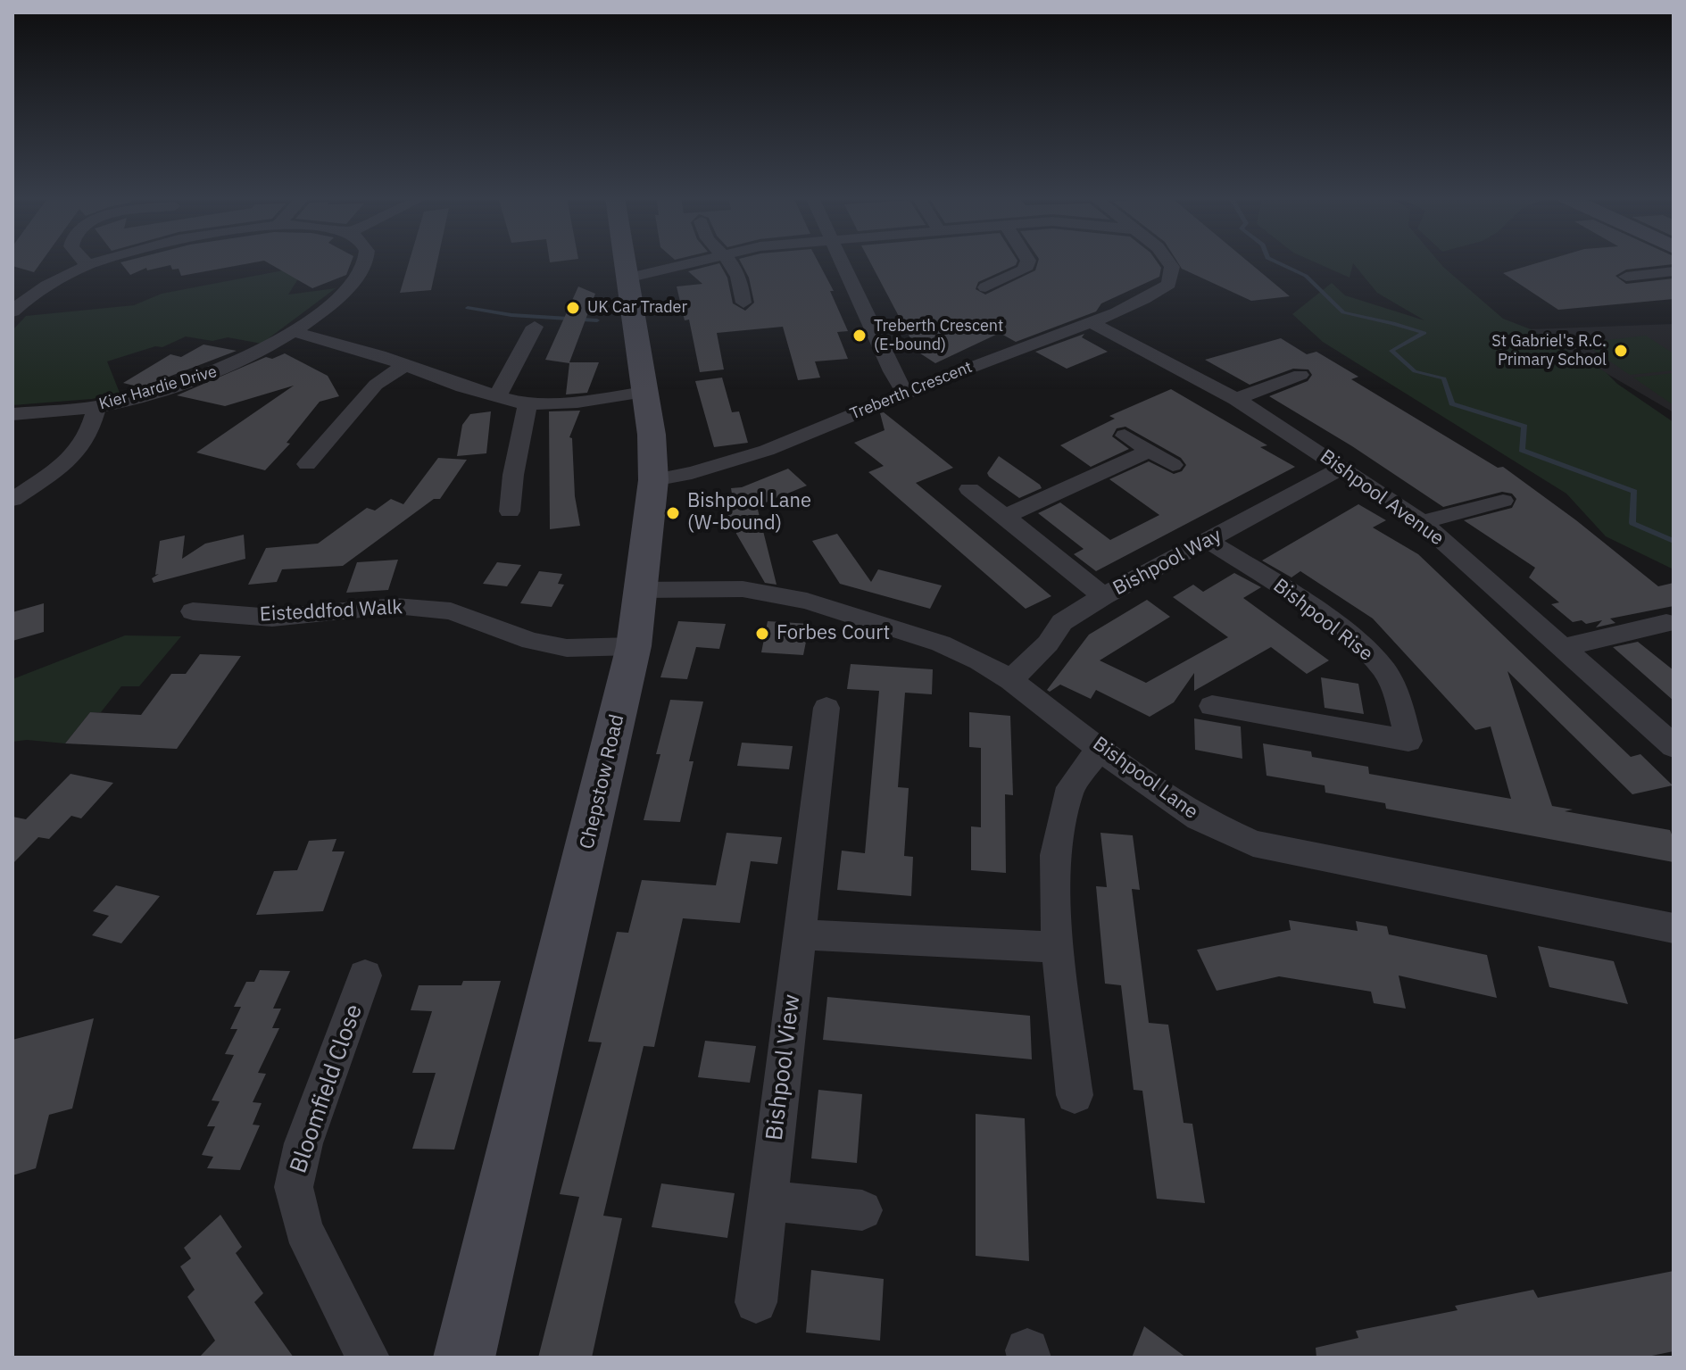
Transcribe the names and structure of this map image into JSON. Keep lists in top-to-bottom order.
{
  "streets": {
    "main road": ["Chepstow Road"],
    "street": [
      "Kier Hardie Drive",
      "Treberth Crescent",
      "Bishpool Avenue",
      "Bishpool Way",
      "Eisteddfod Walk",
      "Bishpool Rise",
      "Bishpool Lane",
      "Bishpool View",
      "Bloomfield Close"
    ]
  },
  "crossings": [
    ["Treberth Crescent", "Bishpool Avenue"],
    ["Treberth Crescent", "Chepstow Road"],
    ["Bishpool Avenue", "Bishpool Way"],
    ["Bishpool Way", "Bishpool Rise"],
    ["Bishpool Way", "Bishpool Lane"],
    ["Eisteddfod Walk", "Chepstow Road"],
    ["Bishpool Lane", "Chepstow Road"]
  ],
  "places": [
    "UK Car Trader",
    "Treberth Crescent (E-bound)",
    "St Gabriel's R.C. Primary School",
    "Bishpool Lane (W-bound)",
    "Forbes Court"
  ]
}
